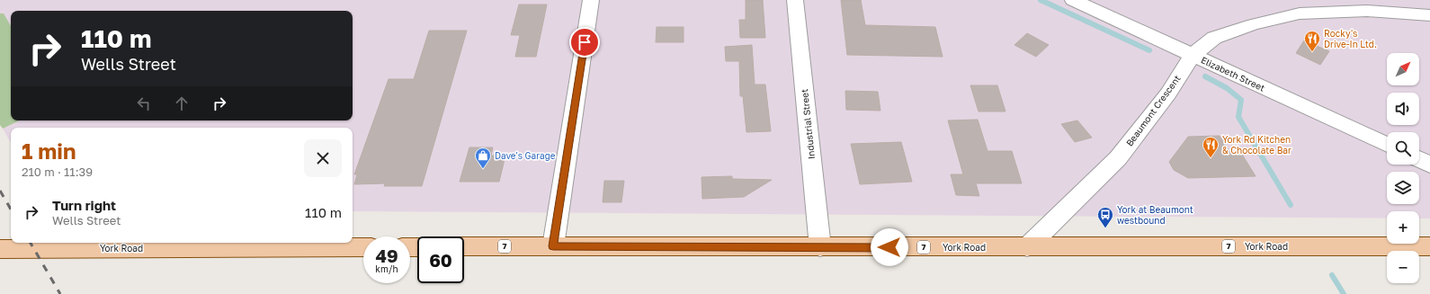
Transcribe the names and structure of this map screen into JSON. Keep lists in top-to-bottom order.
{
  "streets": {
    "main road": ["7", "York Road"],
    "street": ["Elizabeth Street", "Beaumont Crescent", "Industrial Street"]
  },
  "crossings": [
    ["Elizabeth Street", "Beaumont Crescent"],
    ["Beaumont Crescent", "York Road"],
    ["Industrial Street", "York Road"]
  ],
  "places": {
    "restaurant": ["Rocky's Drive-In Ltd.", "York Rd Kitchen & Chocolate Bar"],
    "shop": ["Dave's Garage"],
    "bus stop": ["York at Beaumont westbound"]
  },
  "north": "top right",
  "page": {
    "turn": ["110 m", "Wells Street"],
    "map_buttons": ["+", "−"],
    "heading": ["1 min", "210 m · 11:39"],
    "list": [
      {
        "name": "Turn right",
        "note": "Wells Street",
        "value": "110 m"
      }
    ],
    "speed": "49 km/h",
    "limit": "60"
  }
}
